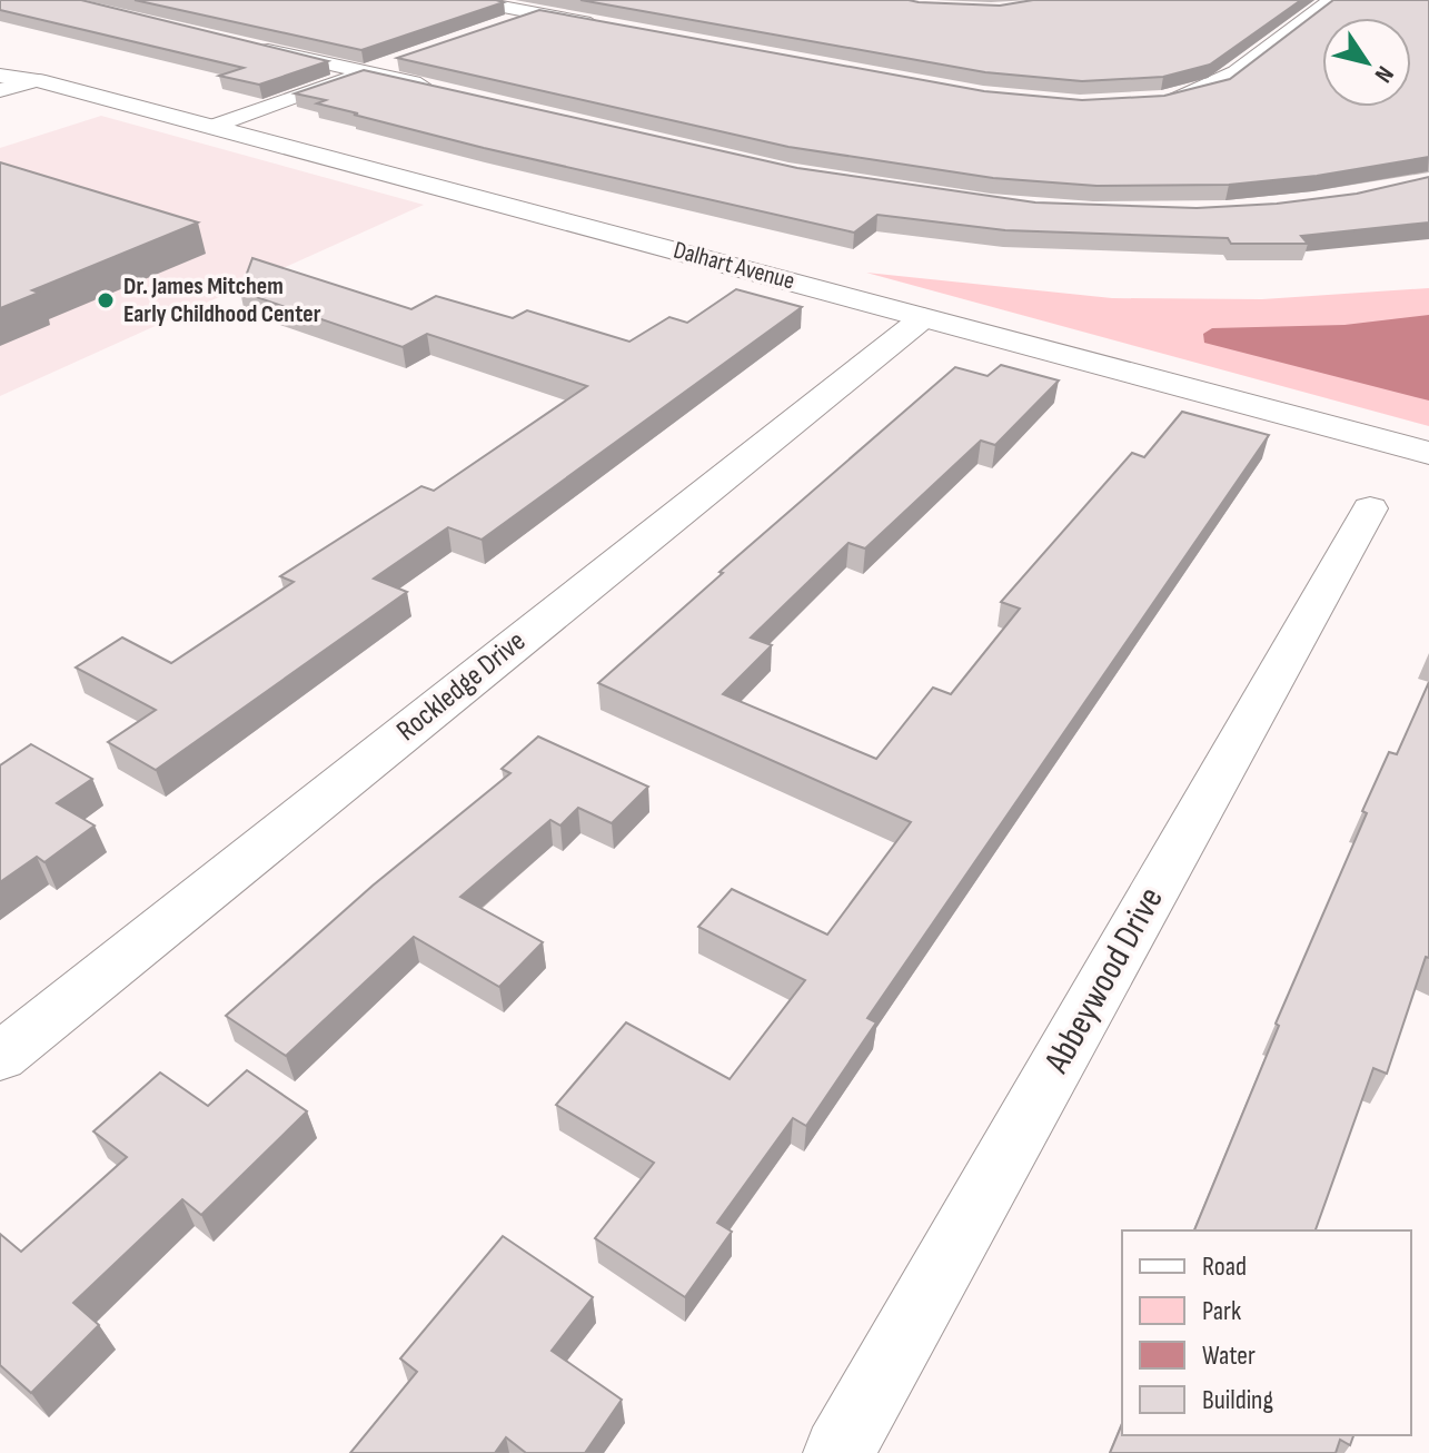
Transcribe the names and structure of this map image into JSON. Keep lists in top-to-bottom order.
{
  "streets": {
    "main road": ["Dalhart Avenue"],
    "street": ["Rockledge Drive", "Abbeywood Drive"]
  },
  "crossings": [
    ["Dalhart Avenue", "Rockledge Drive"]
  ],
  "places": ["Dr. James Mitchem Early Childhood Center"],
  "legend": [
    "Road",
    "Park",
    "Water",
    "Building"
  ],
  "north": "bottom right"
}
